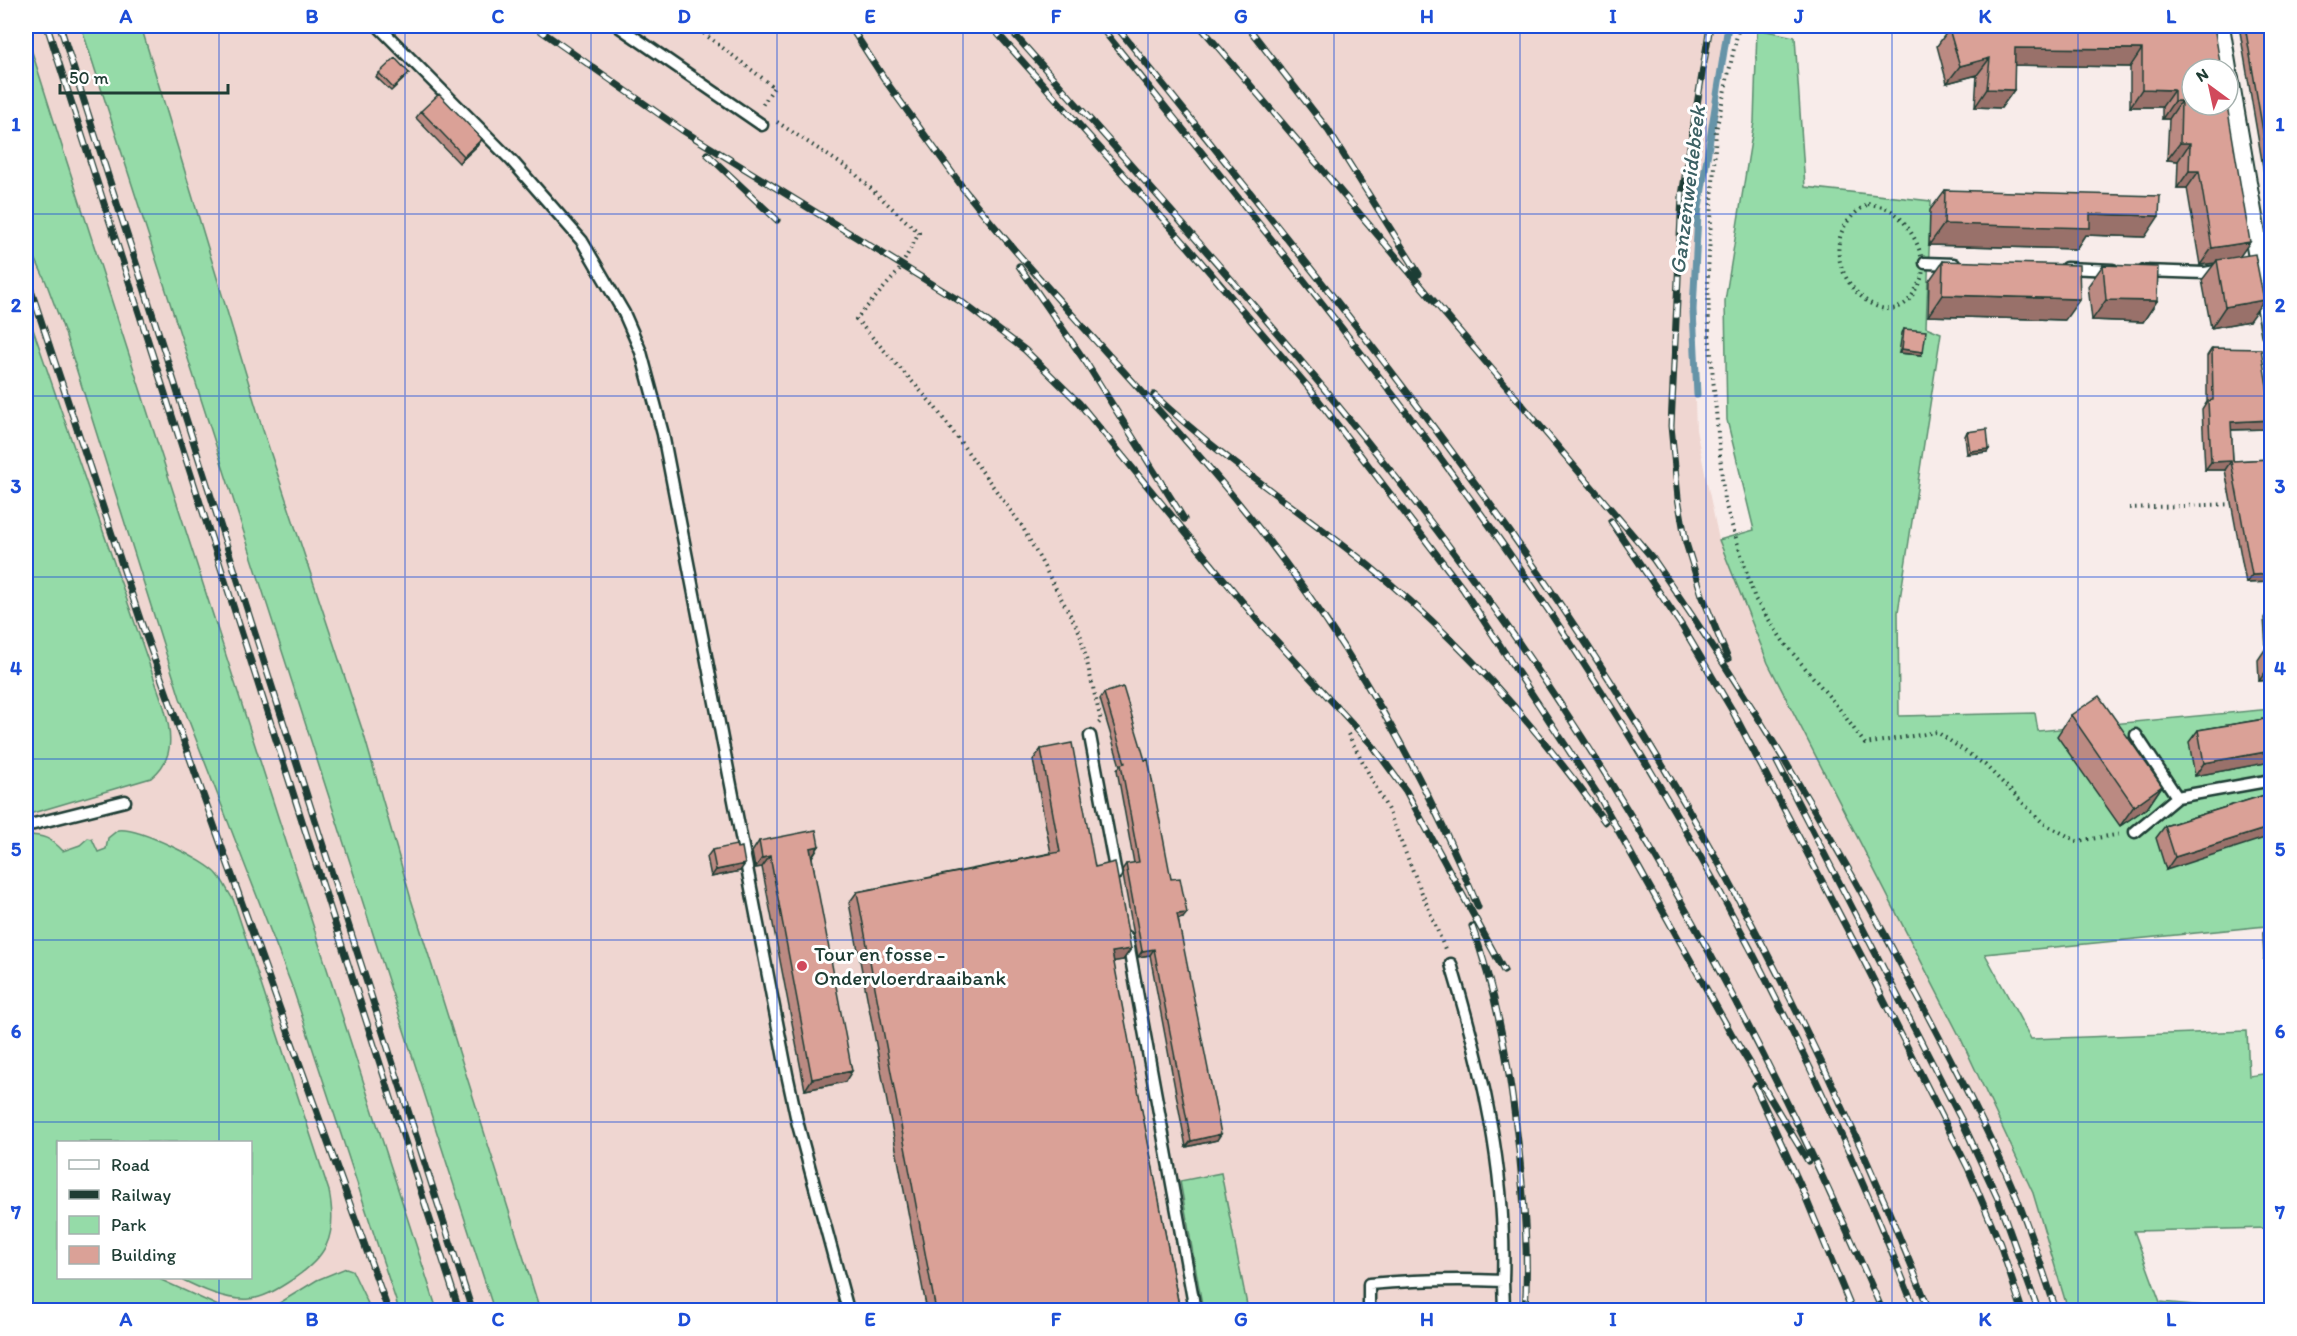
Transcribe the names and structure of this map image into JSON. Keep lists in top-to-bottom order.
{
  "water": ["Ganzenweidebeek"],
  "places": ["Tour en fosse - Ondervloerdraaibank"],
  "legend": [
    "Road",
    "Railway",
    "Park",
    "Building"
  ],
  "scale_bar": "50 m",
  "north": "top left",
  "grid": {
    "columns": [
      "A",
      "B",
      "C",
      "D",
      "E",
      "F",
      "G",
      "H",
      "I",
      "J",
      "K",
      "L"
    ],
    "rows": [
      "1",
      "2",
      "3",
      "4",
      "5",
      "6",
      "7"
    ]
  }
}
